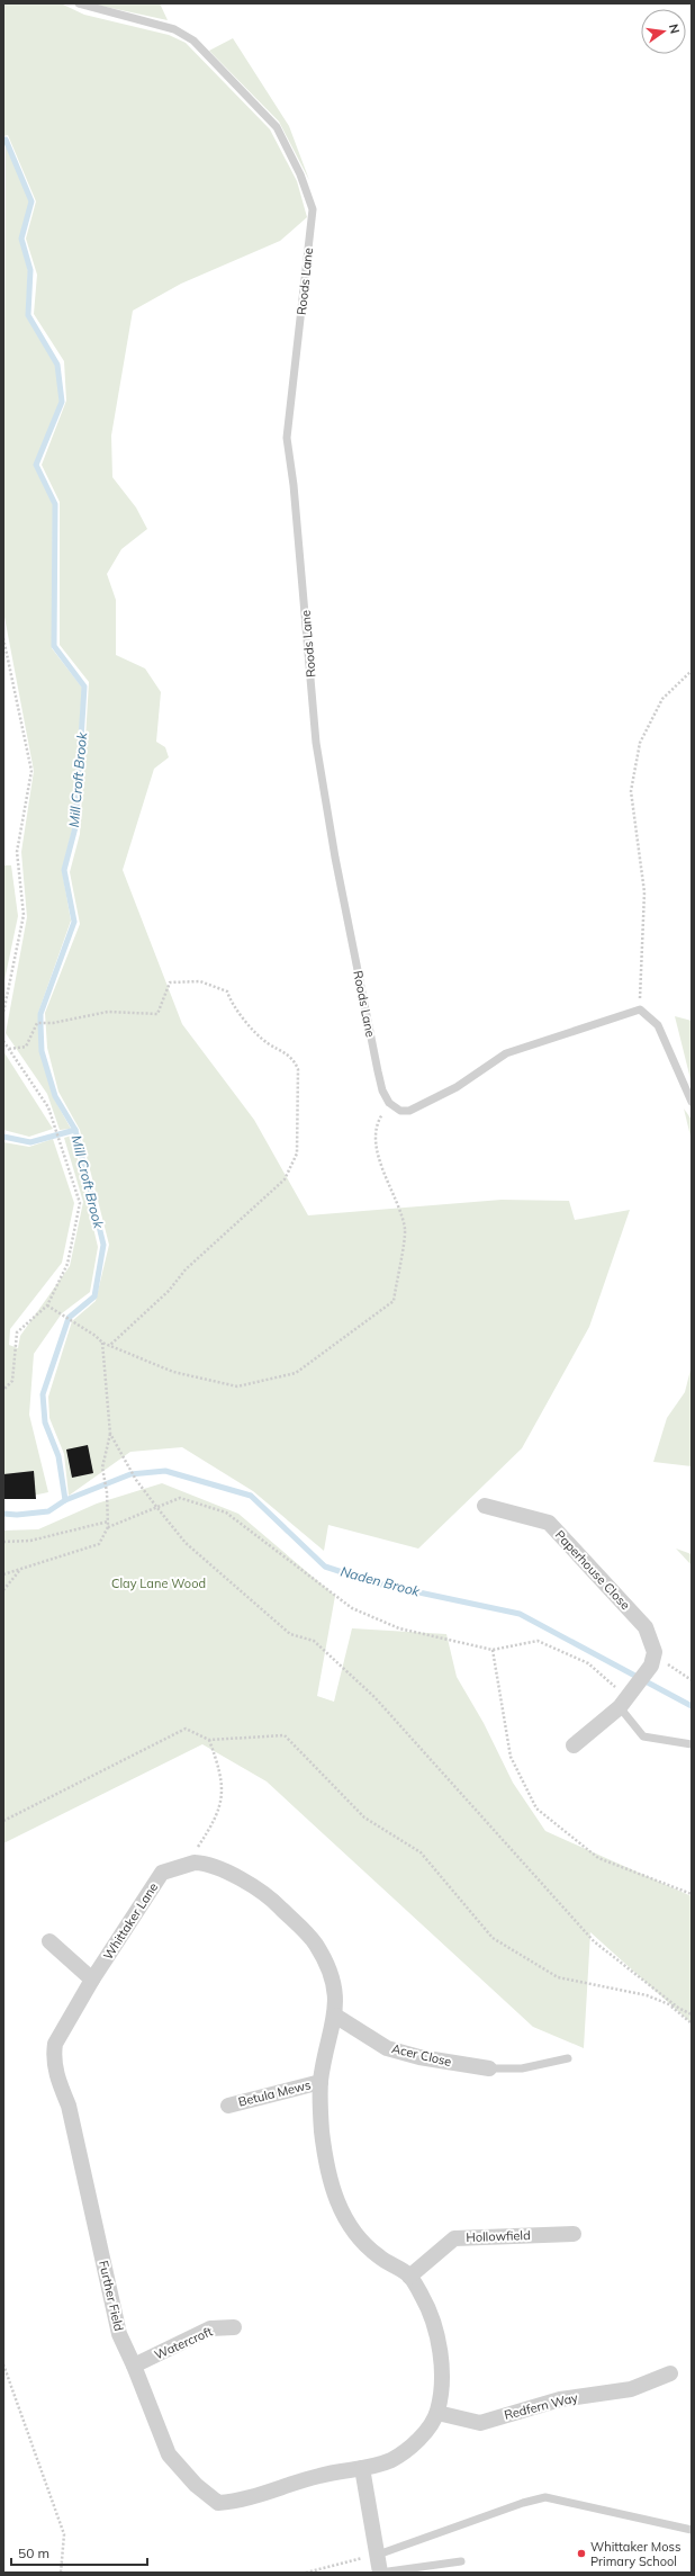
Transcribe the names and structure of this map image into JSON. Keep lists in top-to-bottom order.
{
  "streets": {
    "street": [
      "Paperhouse Close",
      "Whittaker Lane",
      "Acer Close",
      "Betula Mews",
      "Hollowfield",
      "Further Field",
      "Watercroft",
      "Redfern Way"
    ],
    "lane": ["Roods Lane"]
  },
  "crossings": [
    ["Whittaker Lane", "Further Field"],
    ["Further Field", "Watercroft"]
  ],
  "water": ["Mill Croft Brook", "Naden Brook"],
  "parks": ["Clay Lane Wood"],
  "places": ["Whittaker Moss Primary School"],
  "scale_bar": "50 m",
  "north": "right"
}
